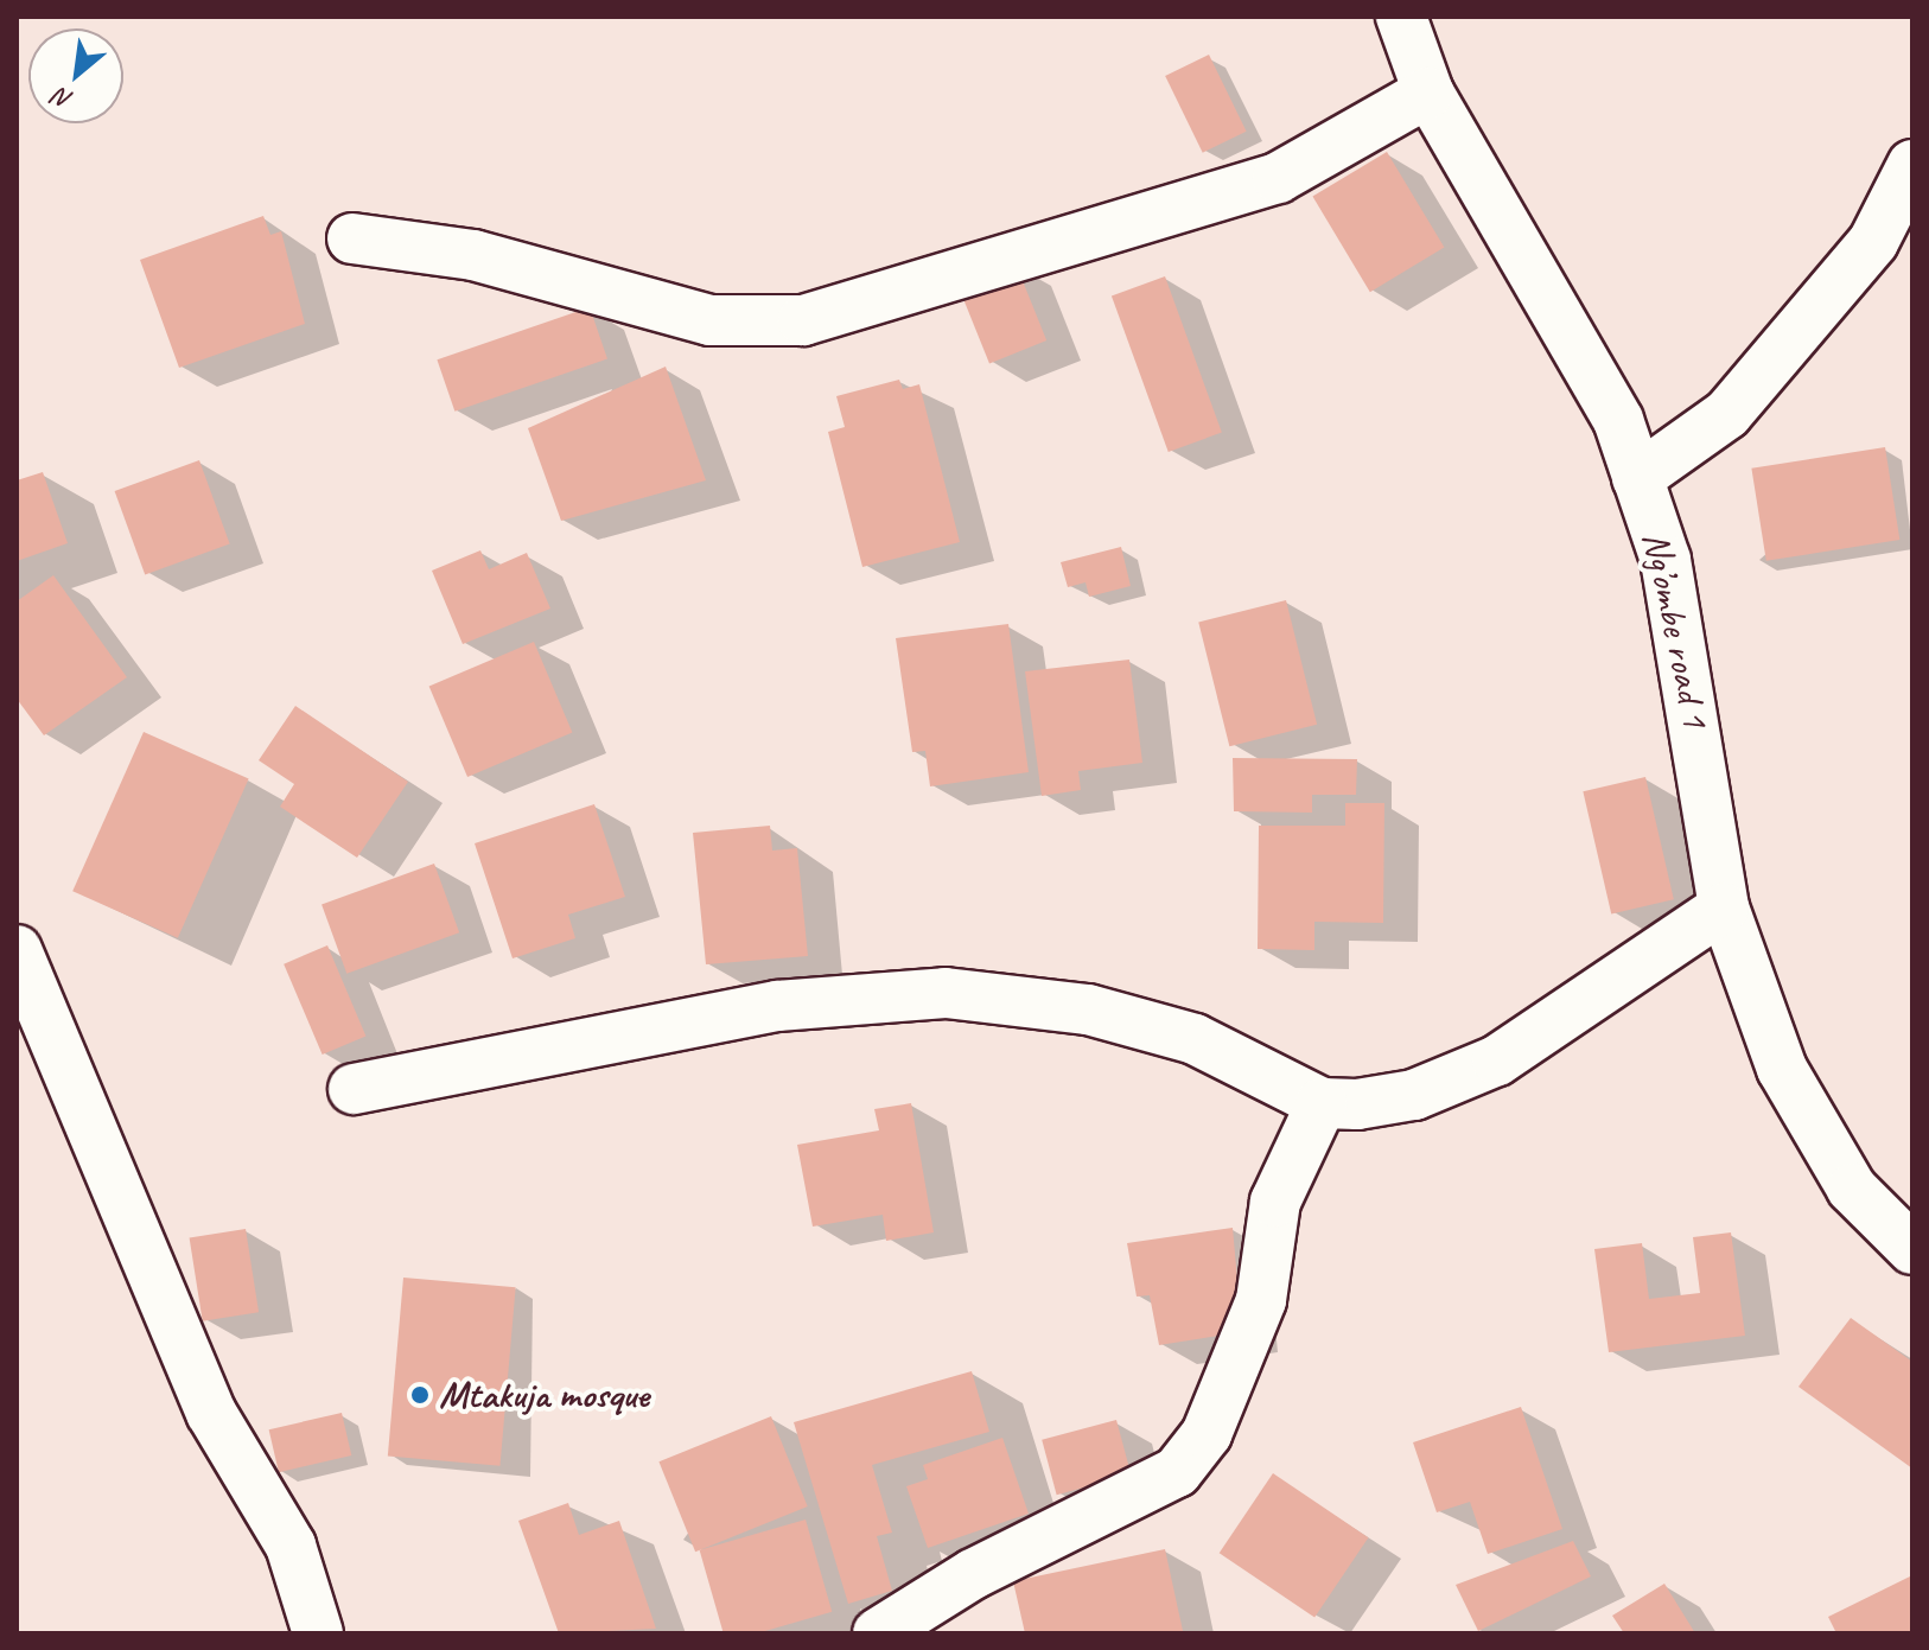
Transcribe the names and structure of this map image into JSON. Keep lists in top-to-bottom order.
{
  "streets": {
    "street": ["Ng’ombe road 1"]
  },
  "places": ["Mtakuja mosque"],
  "north": "bottom left"
}
